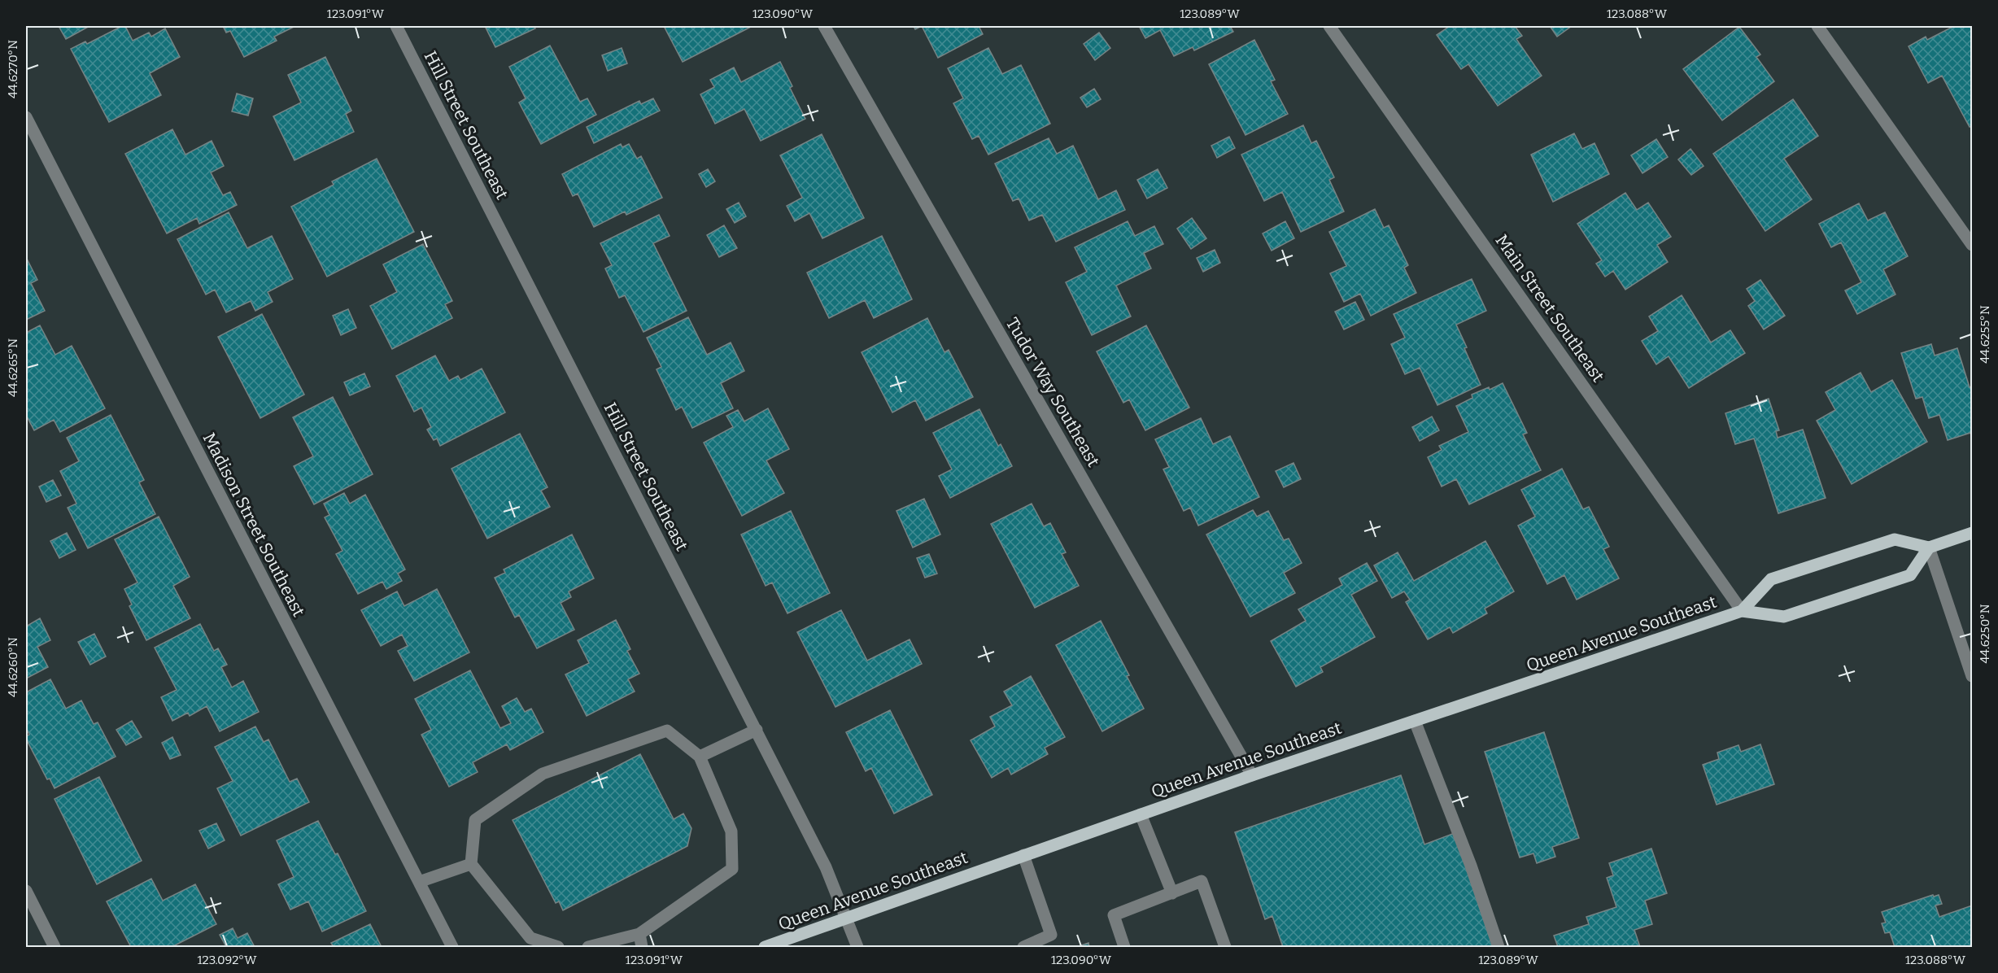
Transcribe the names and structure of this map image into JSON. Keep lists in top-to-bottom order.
{
  "streets": {
    "main road": ["Queen Avenue Southeast"],
    "street": [
      "Hill Street Southeast",
      "Main Street Southeast",
      "Tudor Way Southeast",
      "Madison Street Southeast"
    ]
  },
  "crossings": [
    ["Hill Street Southeast", "Queen Avenue Southeast"],
    ["Main Street Southeast", "Queen Avenue Southeast"],
    ["Tudor Way Southeast", "Queen Avenue Southeast"]
  ],
  "coordinates": [
    "123.091°W",
    "123.090°W",
    "123.089°W",
    "123.088°W",
    "44.6270°N",
    "44.6255°N",
    "44.6265°N",
    "44.6250°N",
    "44.6260°N",
    "123.092°W"
  ]
}
